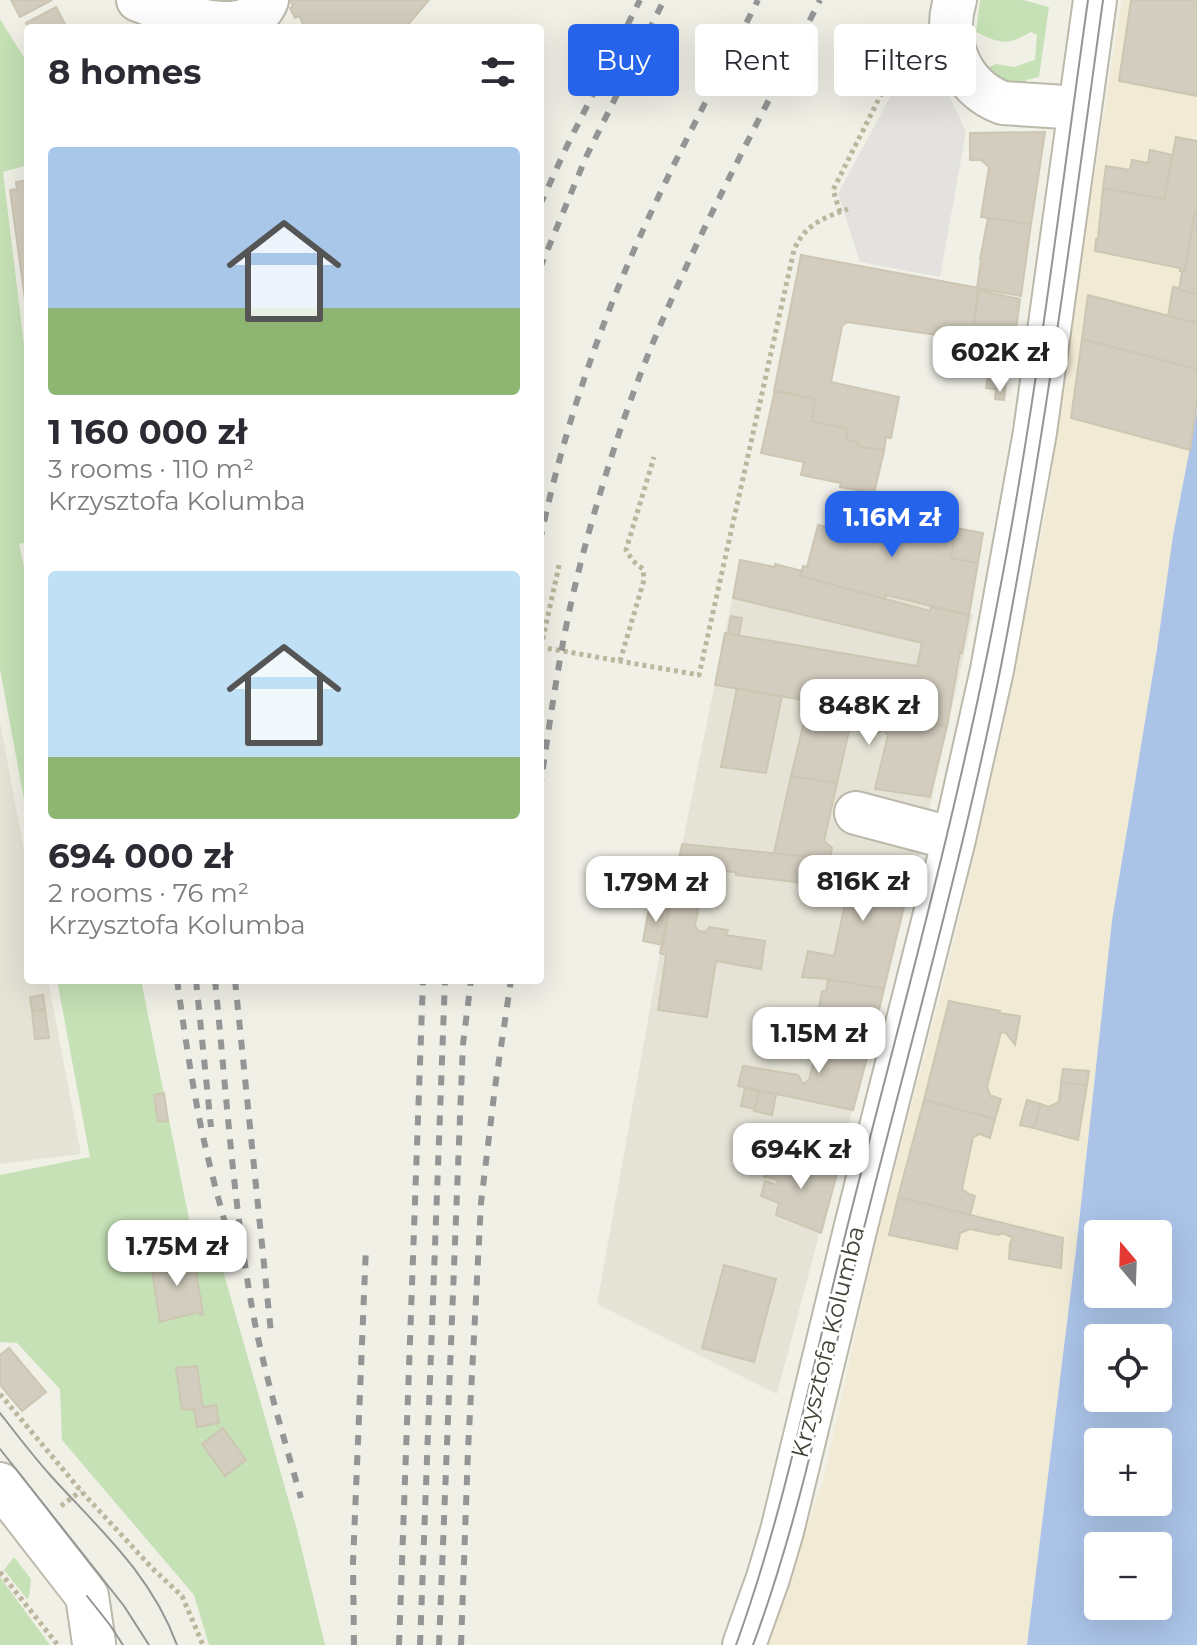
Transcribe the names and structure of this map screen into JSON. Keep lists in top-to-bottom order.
{
  "streets": {
    "street": ["Krzysztofa Kolumba"]
  },
  "north": "top",
  "page": {
    "chip": ["Buy", "Rent", "Filters"],
    "heading": "8 homes",
    "list": [
      {
        "name": "1 160 000 zł",
        "note": "3 rooms · 110 m² · Krzysztofa Kolumba"
      },
      {
        "name": "694 000 zł",
        "note": "2 rooms · 76 m² · Krzysztofa Kolumba"
      }
    ],
    "price": [
      "602K zł",
      "1.16M zł",
      "848K zł",
      "816K zł",
      "1.79M zł",
      "1.15M zł",
      "694K zł",
      "1.75M zł"
    ],
    "map_buttons": ["+", "−"]
  }
}
